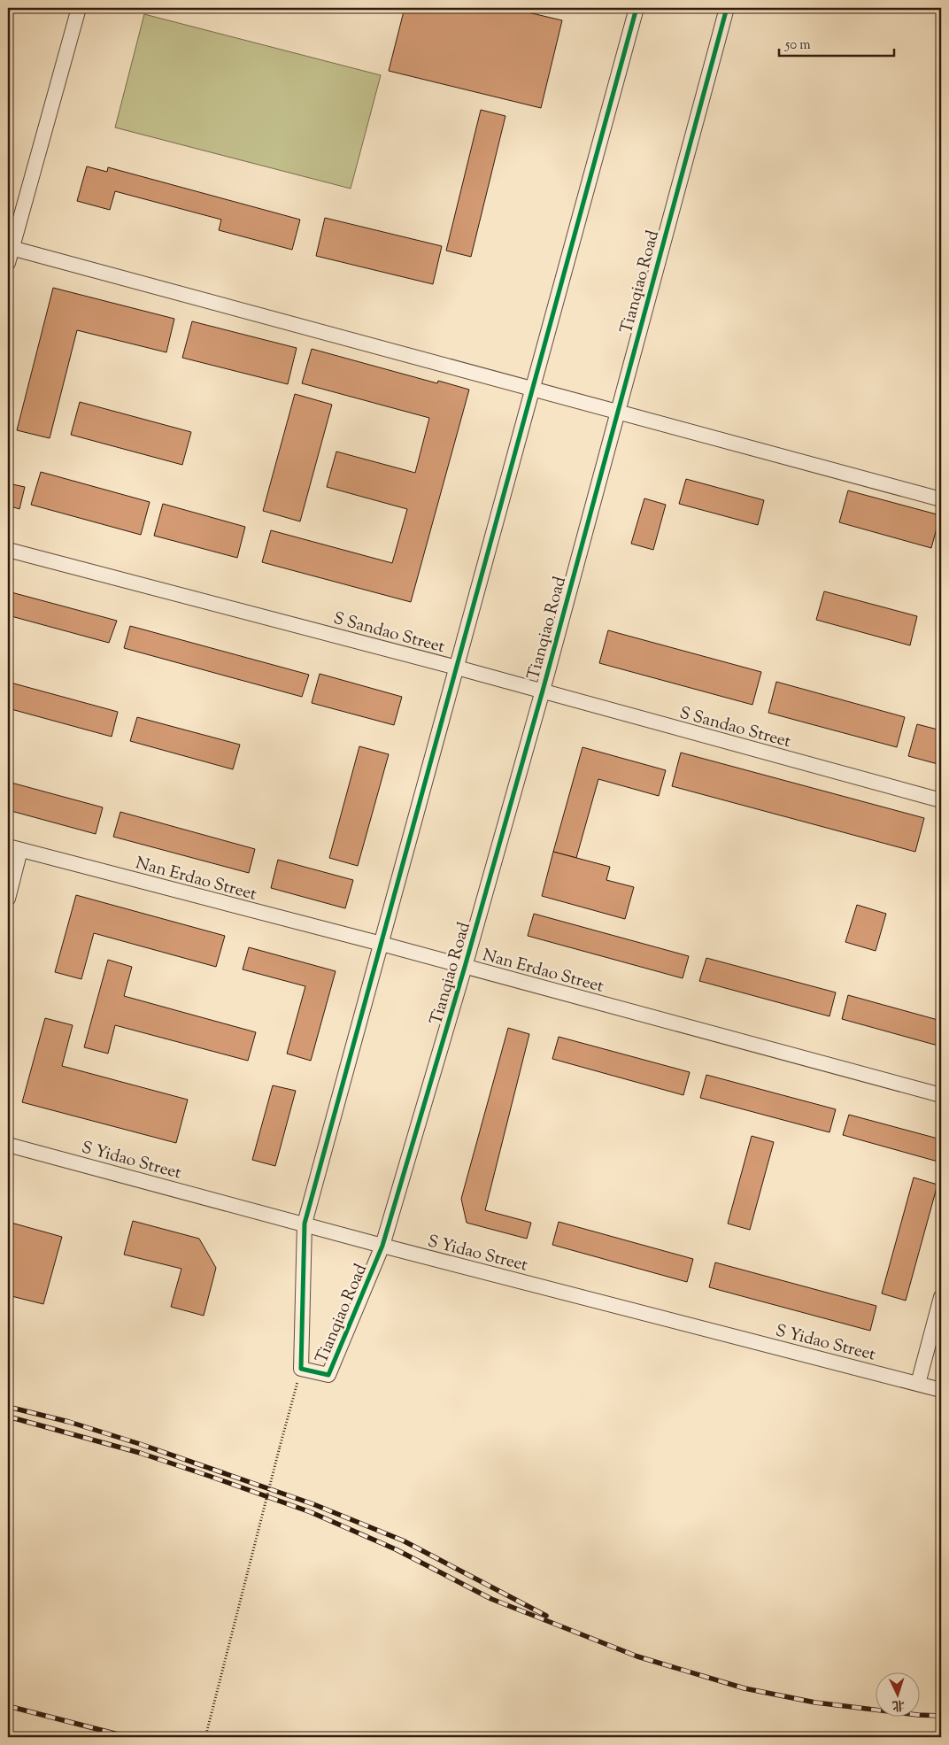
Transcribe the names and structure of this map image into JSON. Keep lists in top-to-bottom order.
{
  "streets": {
    "street": [
      "Tianqiao Road",
      "S Sandao Street",
      "Nan Erdao Street",
      "S Yidao Street"
    ]
  },
  "crossings": [
    ["Tianqiao Road", "S Sandao Street"],
    ["Tianqiao Road", "Nan Erdao Street"],
    ["Tianqiao Road", "S Yidao Street"]
  ],
  "scale_bar": "50 m",
  "north": "bottom"
}
